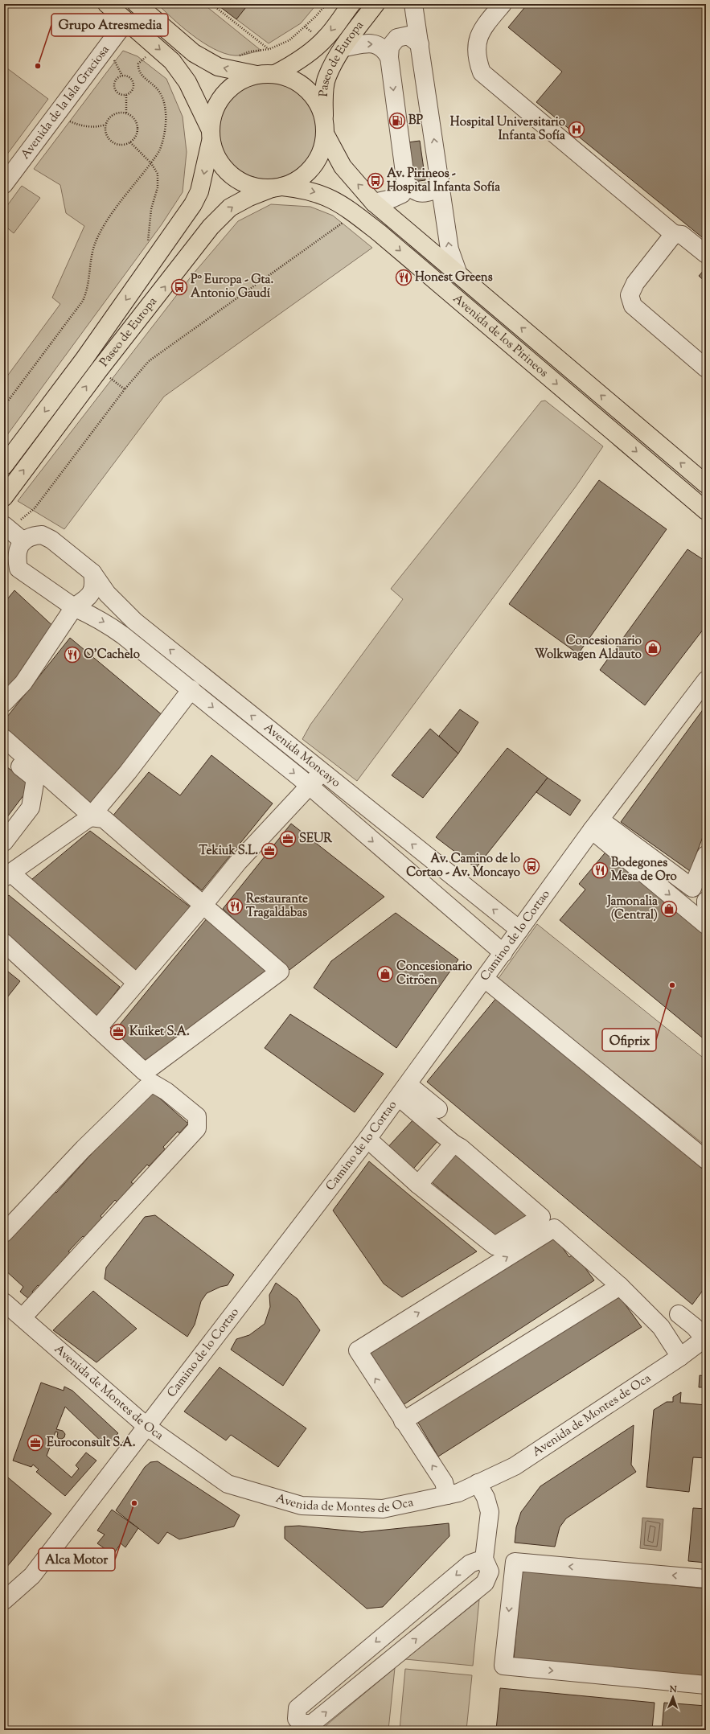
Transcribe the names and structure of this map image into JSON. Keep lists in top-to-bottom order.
{
  "streets": {
    "main road": ["Paseo de Europa", "Avenida de los Pirineos"],
    "street": [
      "Avenida de la Isla Graciosa",
      "Avenida Moncayo",
      "Camino de lo Cortao",
      "Avenida de Montes de Oca"
    ]
  },
  "crossings": [
    ["Paseo de Europa", "Avenida de los Pirineos"],
    ["Avenida Moncayo", "Camino de lo Cortao"],
    ["Camino de lo Cortao", "Avenida de Montes de Oca"]
  ],
  "places": {
    "other": ["Grupo Atresmedia", "Ofiprix", "Alca Motor"],
    "fuel station": ["BP"],
    "hospital": ["Hospital Universitario Infanta Sofía"],
    "bus stop": ["Av. Pirineos - Hospital Infanta Sofía", "Pº Europa - Gta. Antonio Gaudí", "Av. Camino de lo Cortao - Av. Moncayo"],
    "restaurant": [
      "Honest Greens",
      "O'Cachelo",
      "Bodegones Mesa de Oro",
      "Restaurante Tragaldabas"
    ],
    "shop": ["Concesionario Wolkwagen Aldauto", "Jamonalia (Central)", "Concesionario Citröen"],
    "office": [
      "SEUR",
      "Tekiuk S.L.",
      "Kuiket S.A.",
      "Euroconsult S.A."
    ]
  },
  "north": "top"
}
